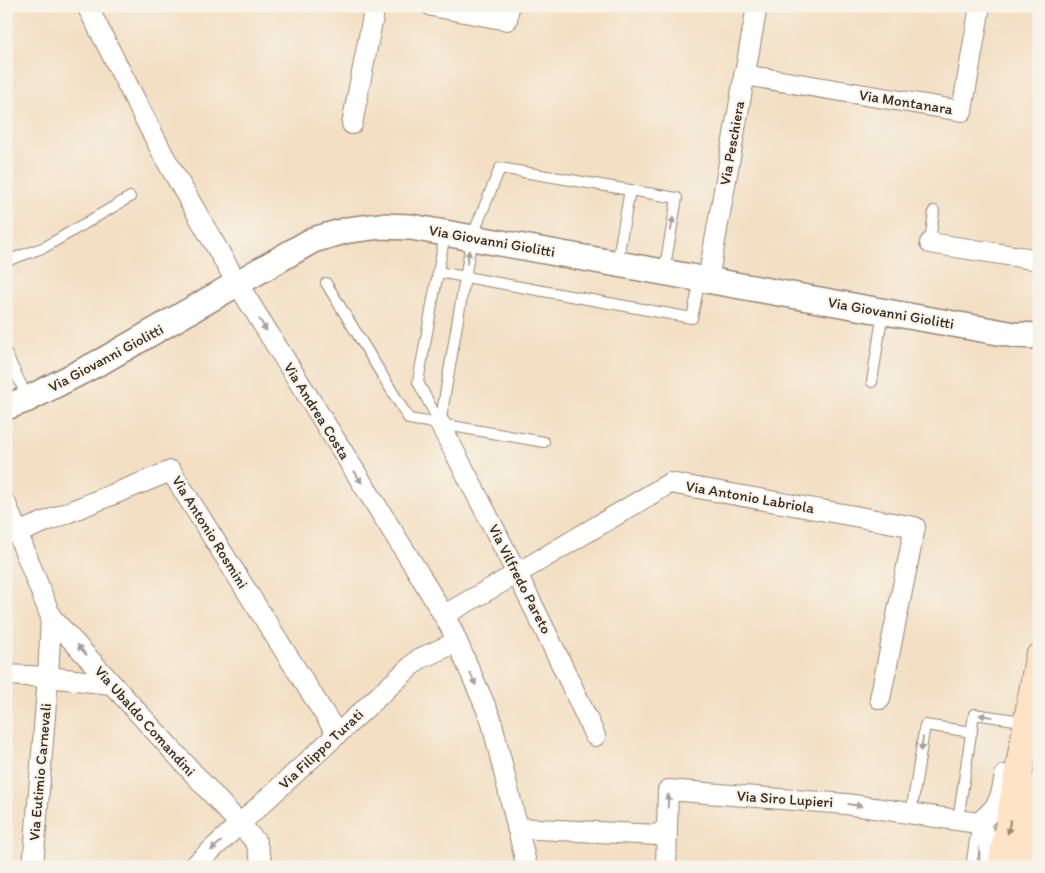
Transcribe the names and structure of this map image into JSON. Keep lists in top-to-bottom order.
{
  "streets": {
    "street": [
      "Via Montanara",
      "Via Peschiera",
      "Via Giovanni Giolitti",
      "Via Andrea Costa",
      "Via Antonio Labriola",
      "Via Antonio Rosmini",
      "Via Vilfredo Pareto",
      "Via Ubaldo Comandini",
      "Via Filippo Turati",
      "Via Eutimio Carnevali",
      "Via Siro Lupieri"
    ]
  },
  "crossings": [
    ["Via Montanara", "Via Peschiera"],
    ["Via Peschiera", "Via Giovanni Giolitti"],
    ["Via Giovanni Giolitti", "Via Andrea Costa"],
    ["Via Andrea Costa", "Via Antonio Labriola"],
    ["Via Andrea Costa", "Via Filippo Turati"],
    ["Via Antonio Labriola", "Via Vilfredo Pareto"],
    ["Via Antonio Rosmini", "Via Ubaldo Comandini"],
    ["Via Antonio Rosmini", "Via Filippo Turati"],
    ["Via Ubaldo Comandini", "Via Filippo Turati"],
    ["Via Ubaldo Comandini", "Via Eutimio Carnevali"]
  ],
  "one_way": ["Via Andrea Costa", "Via Siro Lupieri"]
}
